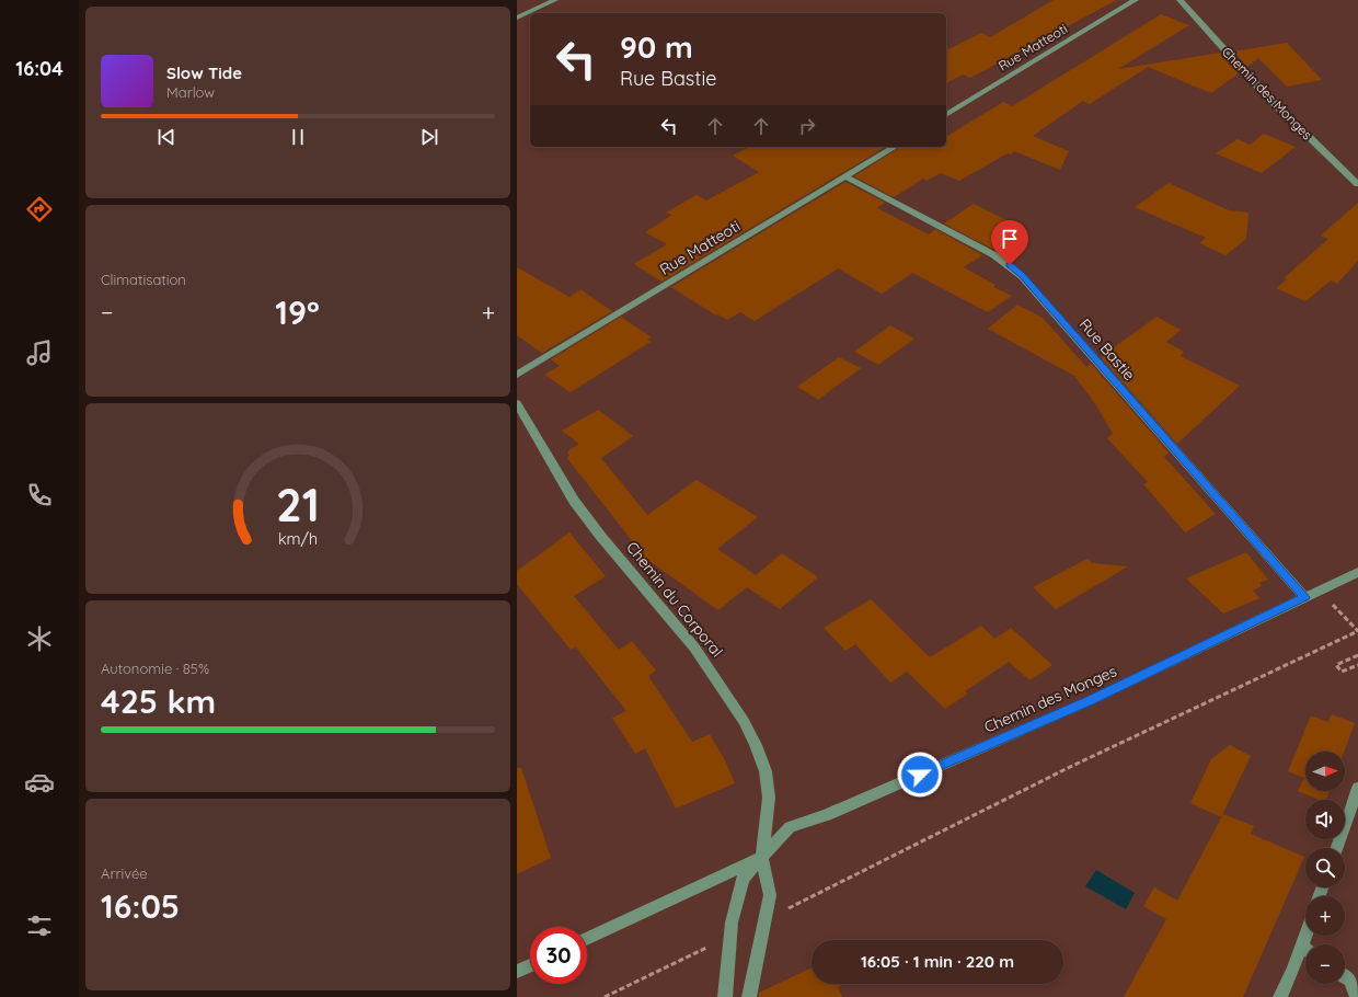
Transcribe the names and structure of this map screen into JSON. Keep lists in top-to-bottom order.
{
  "streets": {
    "street": [
      "Rue Matteoti",
      "Chemin des Monges",
      "Rue Bastie",
      "Chemin du Corporal"
    ]
  },
  "crossings": [
    ["Rue Matteoti", "Rue Bastie"],
    ["Chemin des Monges", "Rue Bastie"],
    ["Chemin des Monges", "Chemin du Corporal"]
  ],
  "north": "right",
  "page": {
    "tabs": "16:04",
    "turn": ["90 m", "Rue Bastie"],
    "song": ["Slow Tide", "Marlow"],
    "tile": [
      "Climatisation",
      ["Autonomie · 85%", "425 km"],
      ["Arrivée", "16:05"]
    ],
    "heat": ["−", "19°", "+"],
    "map_buttons": ["+", "−"],
    "limit": "30",
    "trip": "16:05 · 1 min · 220 m",
    "gauge": ["21", "km/h"]
  }
}
